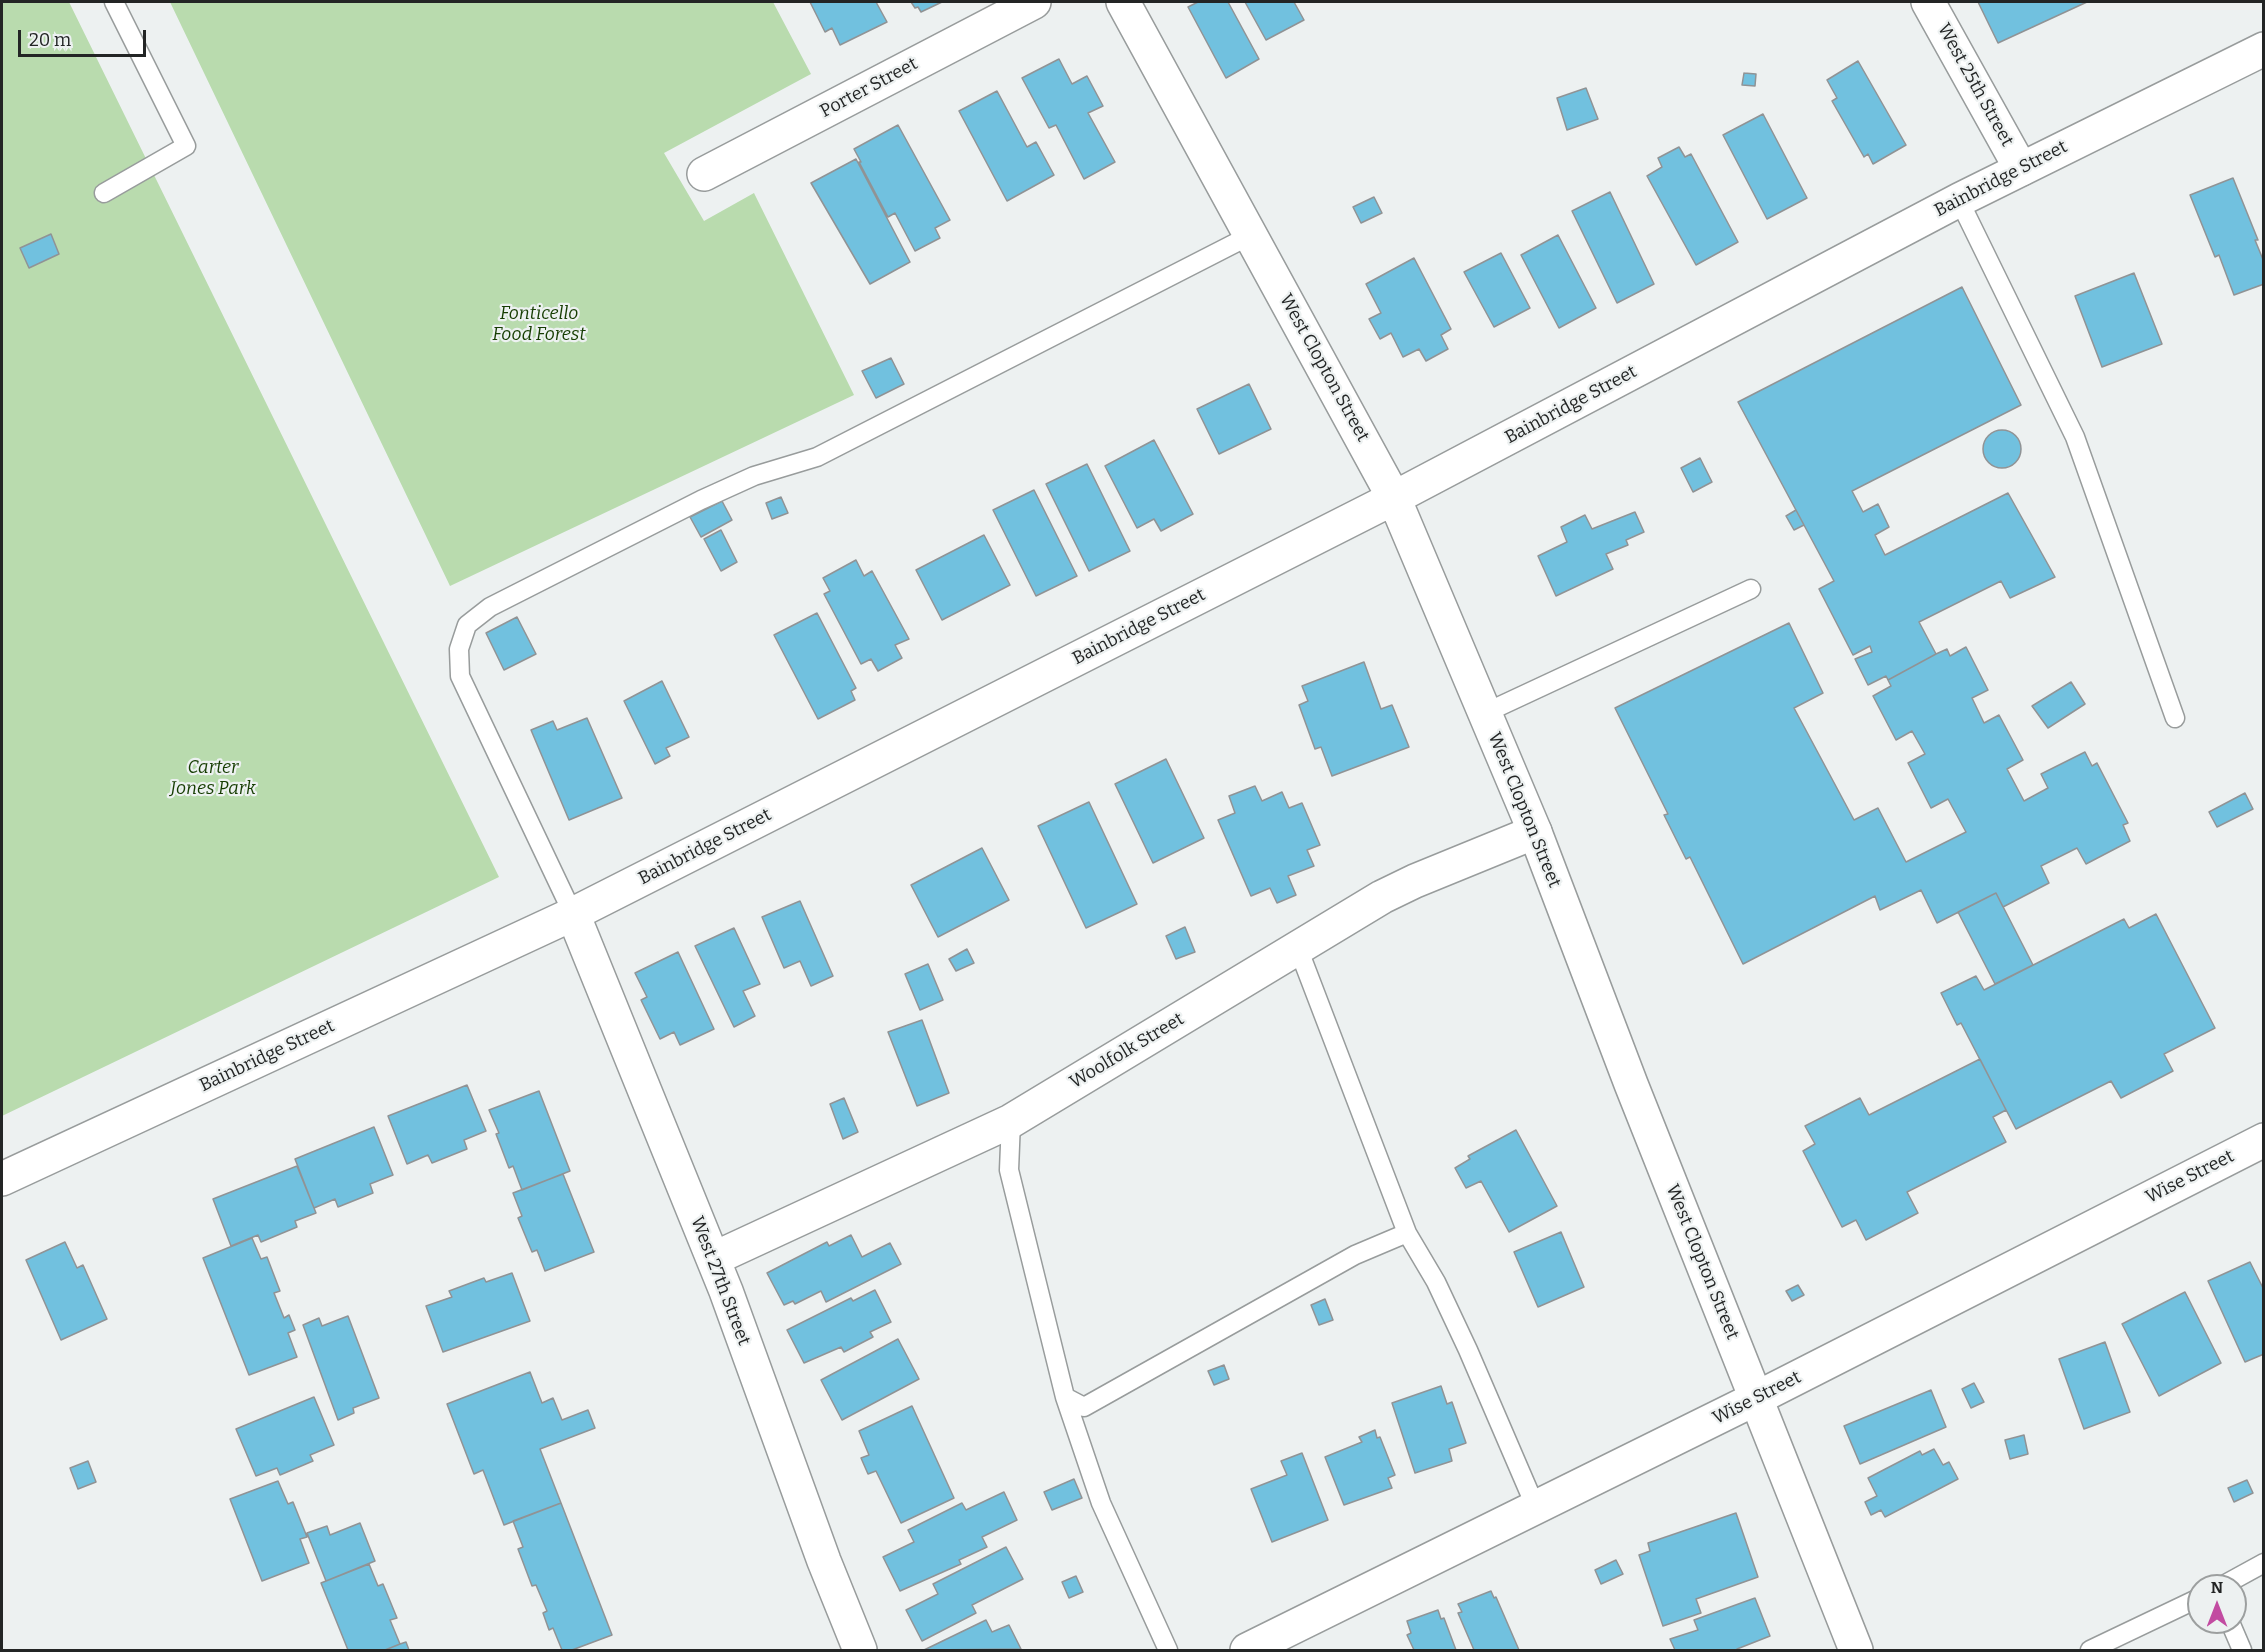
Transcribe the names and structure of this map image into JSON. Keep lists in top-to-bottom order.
{
  "streets": {
    "street": [
      "West 25th Street",
      "Porter Street",
      "Bainbridge Street",
      "West Clopton Street",
      "Woolfolk Street",
      "Wise Street",
      "West 27th Street"
    ]
  },
  "crossings": [
    ["West 25th Street", "Bainbridge Street"],
    ["Bainbridge Street", "West Clopton Street"],
    ["Bainbridge Street", "West 27th Street"],
    ["West Clopton Street", "Woolfolk Street"],
    ["West Clopton Street", "Wise Street"],
    ["Woolfolk Street", "West 27th Street"]
  ],
  "parks": ["Fonticello Food Forest", "Carter Jones Park"],
  "scale_bar": "20 m",
  "north": "top"
}
